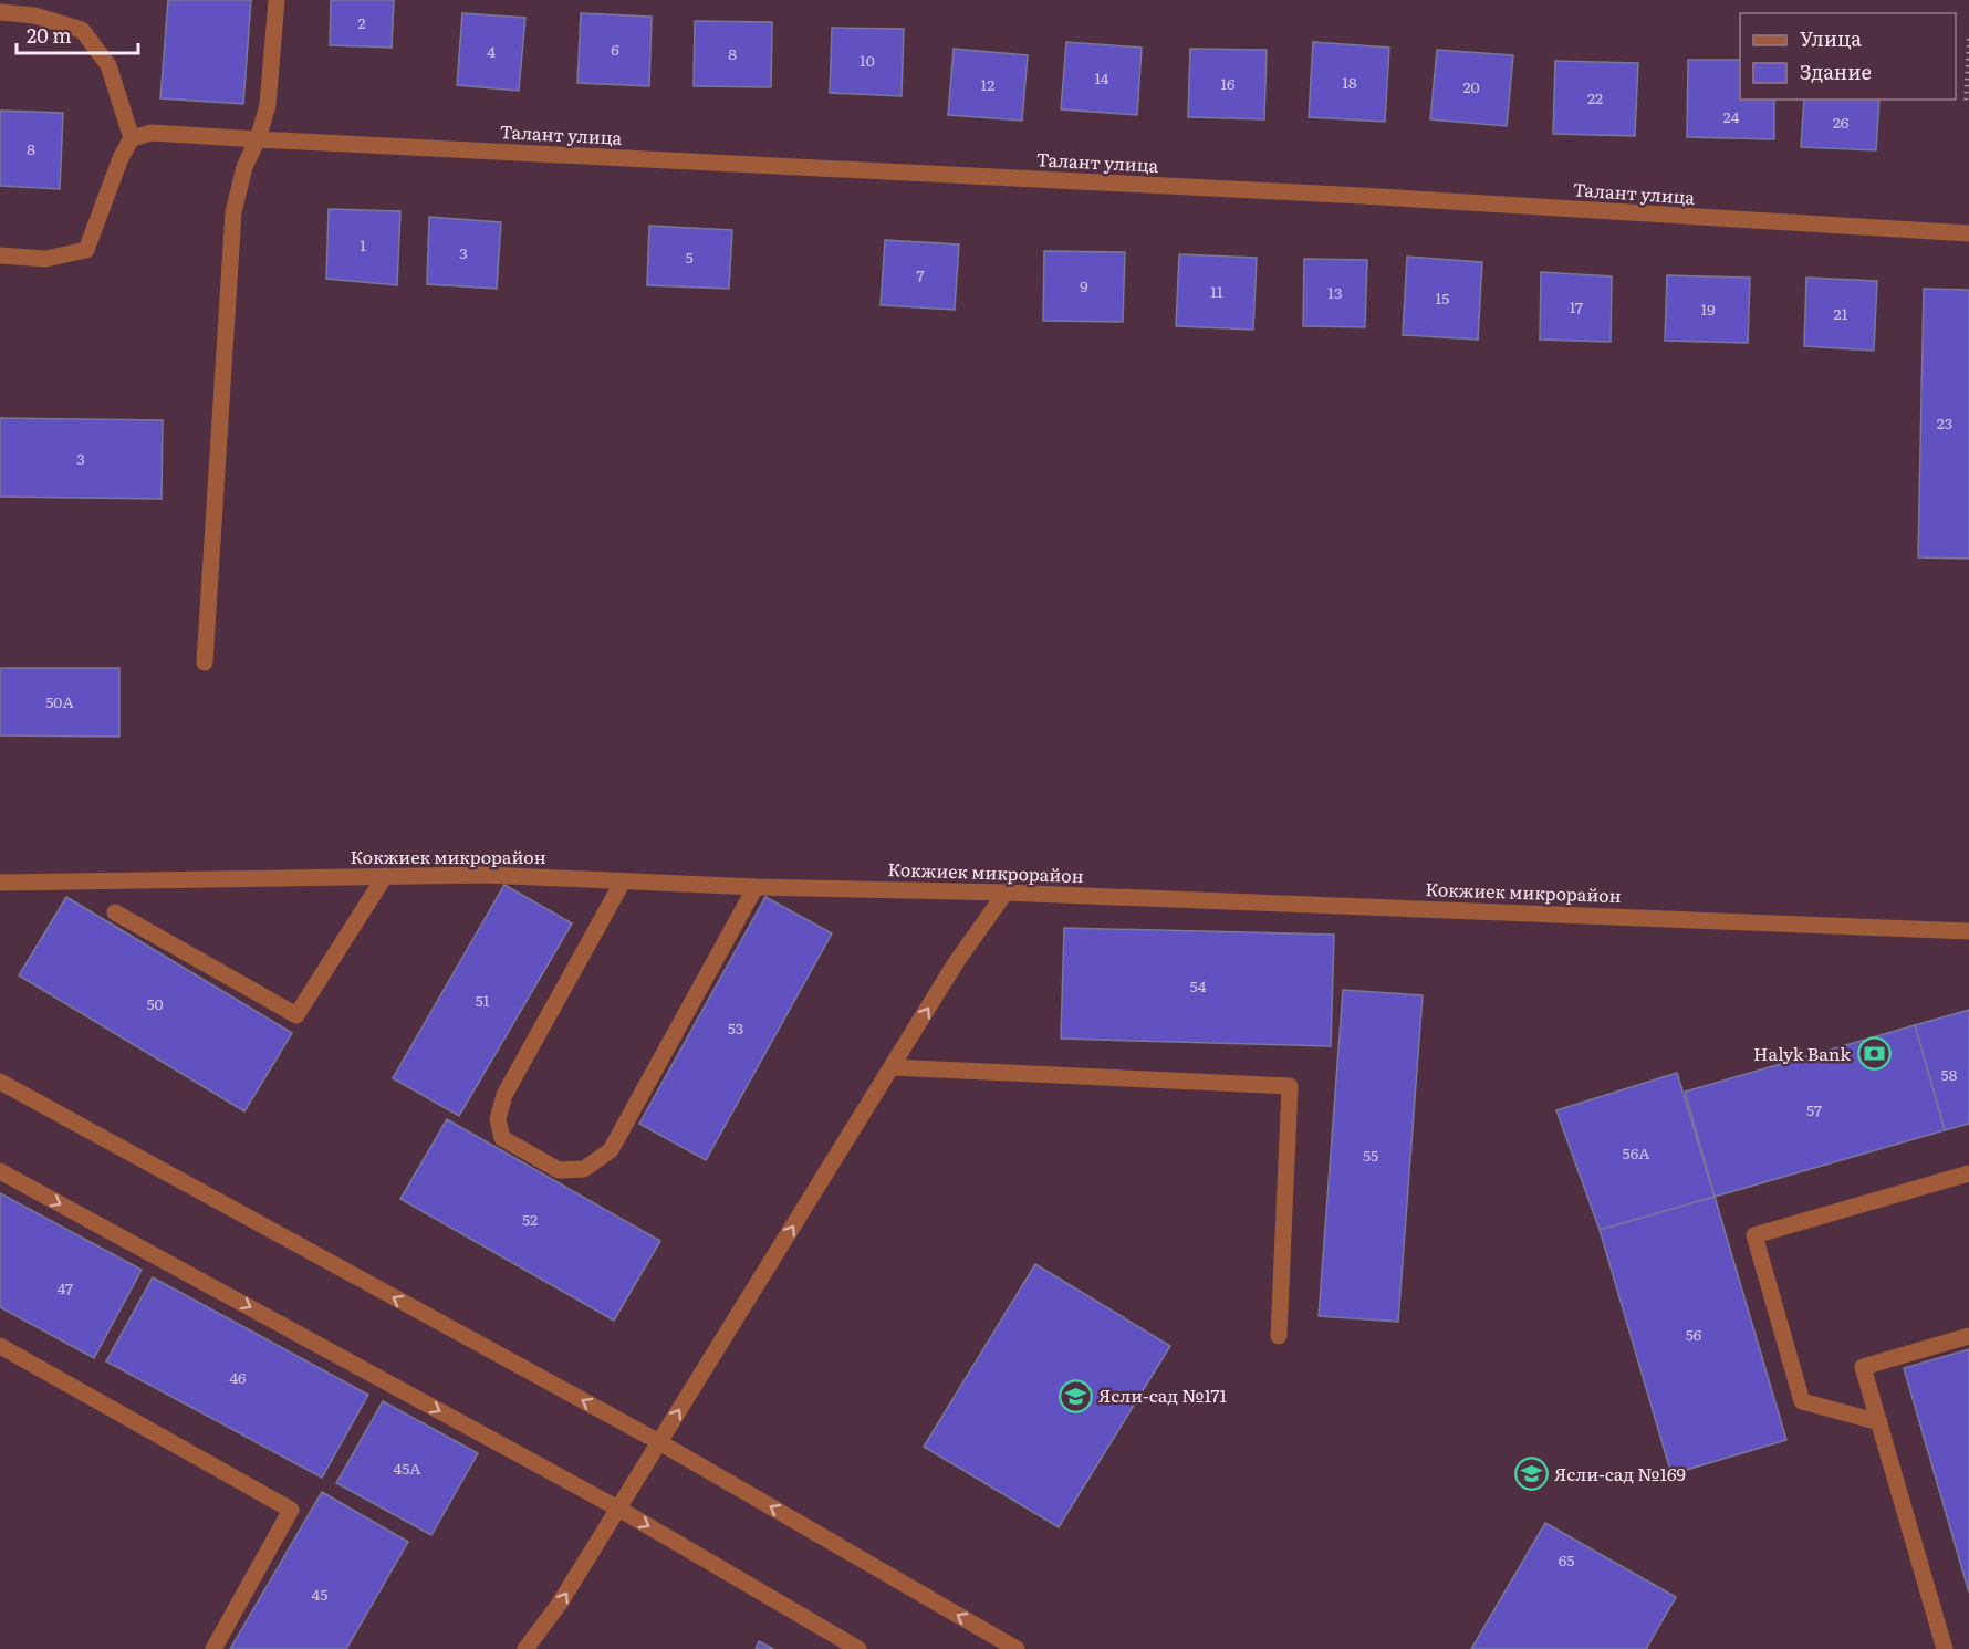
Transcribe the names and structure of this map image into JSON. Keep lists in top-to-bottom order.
{
  "streets": {
    "street": ["Талант улица", "Кокжиек микрорайон"]
  },
  "places": {
    "bank": ["Halyk Bank"],
    "school or university": ["Ясли-сад №171", "Ясли-сад №169"]
  },
  "house_numbers": [
    "2",
    "6",
    "4",
    "8",
    "10",
    "14",
    "18",
    "16",
    "12",
    "20",
    "22",
    "24",
    "26",
    "8",
    "1",
    "3",
    "5",
    "7",
    "9",
    "11",
    "13",
    "15",
    "17",
    "19",
    "21",
    "23",
    "3",
    "50А",
    "54",
    "51",
    "50",
    "53",
    "58",
    "57",
    "56А",
    "55",
    "52",
    "47",
    "56",
    "46",
    "45А",
    "65",
    "45"
  ],
  "legend": ["Улица", "Здание"],
  "scale_bar": "20 m"
}
